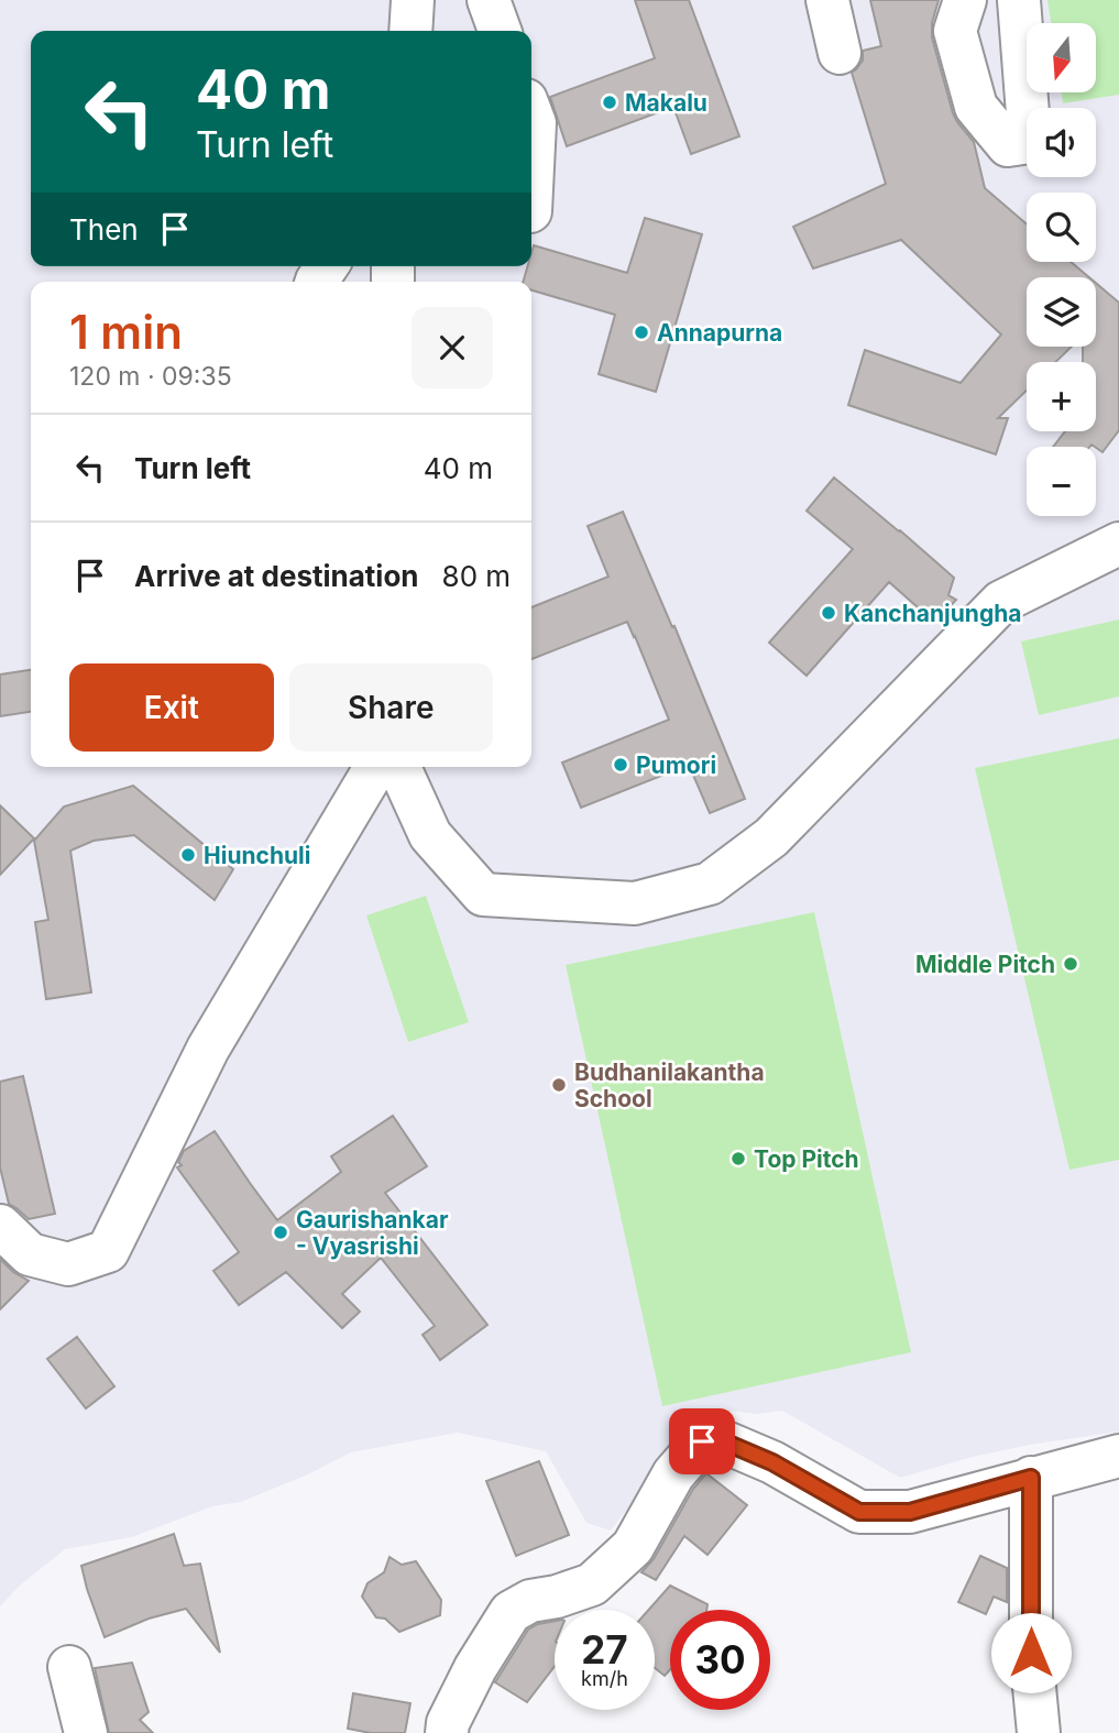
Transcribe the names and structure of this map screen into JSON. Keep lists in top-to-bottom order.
{
  "places": [
    "Makalu",
    "Annapurna",
    "Kanchanjungha",
    "Pumori",
    "Hiunchuli",
    "Middle Pitch",
    "Budhanilakantha School",
    "Top Pitch",
    "Gaurishankar - Vyasrishi"
  ],
  "north": "bottom",
  "page": {
    "map_buttons": ["+", "−"],
    "turn": ["40 m", "Turn left"],
    "then": "Then",
    "heading": ["1 min", "120 m · 09:35"],
    "list": [
      {
        "name": "Turn left",
        "value": "40 m"
      },
      {
        "name": "Arrive at destination",
        "value": "80 m"
      }
    ],
    "buttons": ["Exit", "Share"],
    "speed": "27 km/h",
    "limit": "30"
  }
}
